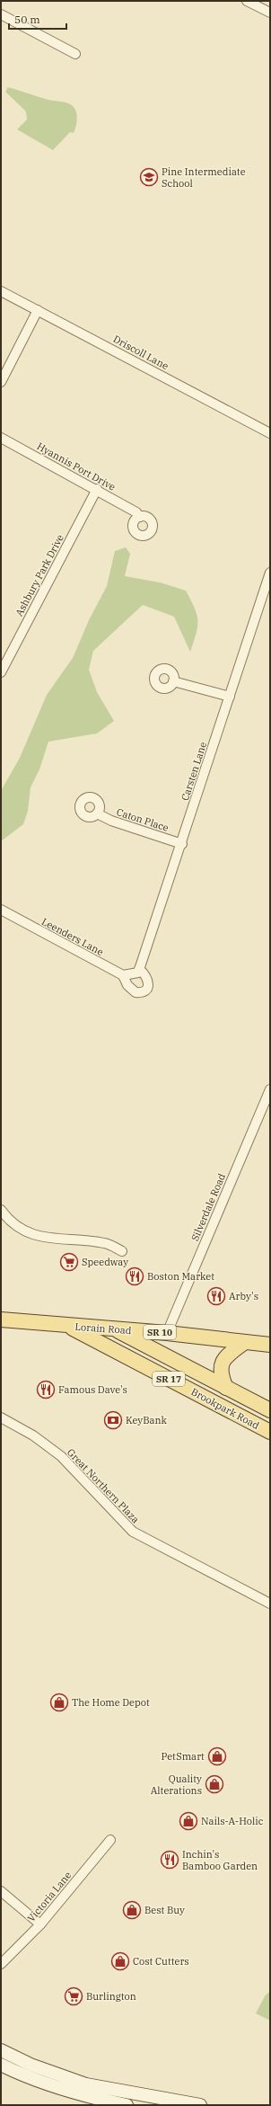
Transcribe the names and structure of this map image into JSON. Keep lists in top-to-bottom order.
{
  "streets": {
    "main road": [
      "Lorain Road",
      "SR 10",
      "SR 17",
      "Brookpark Road"
    ],
    "street": [
      "Driscoll Lane",
      "Hyannis Port Drive",
      "Ashbury Park Drive",
      "Carsten Lane",
      "Caton Place",
      "Leenders Lane",
      "Silverdale Road",
      "Great Northern Plaza",
      "Victoria Lane"
    ]
  },
  "crossings": [
    ["Hyannis Port Drive", "Ashbury Park Drive"],
    ["Carsten Lane", "Caton Place"],
    ["Silverdale Road", "Lorain Road"],
    ["Lorain Road", "Brookpark Road"]
  ],
  "places": {
    "school or university": ["Pine Intermediate School"],
    "supermarket": ["Speedway", "Burlington"],
    "restaurant": [
      "Boston Market",
      "Arby's",
      "Famous Dave's",
      "Inchin's Bamboo Garden"
    ],
    "bank": ["KeyBank"],
    "shop": [
      "The Home Depot",
      "PetSmart",
      "Quality Alterations",
      "Nails-A-Holic",
      "Best Buy",
      "Cost Cutters"
    ]
  },
  "scale_bar": "50 m"
}
